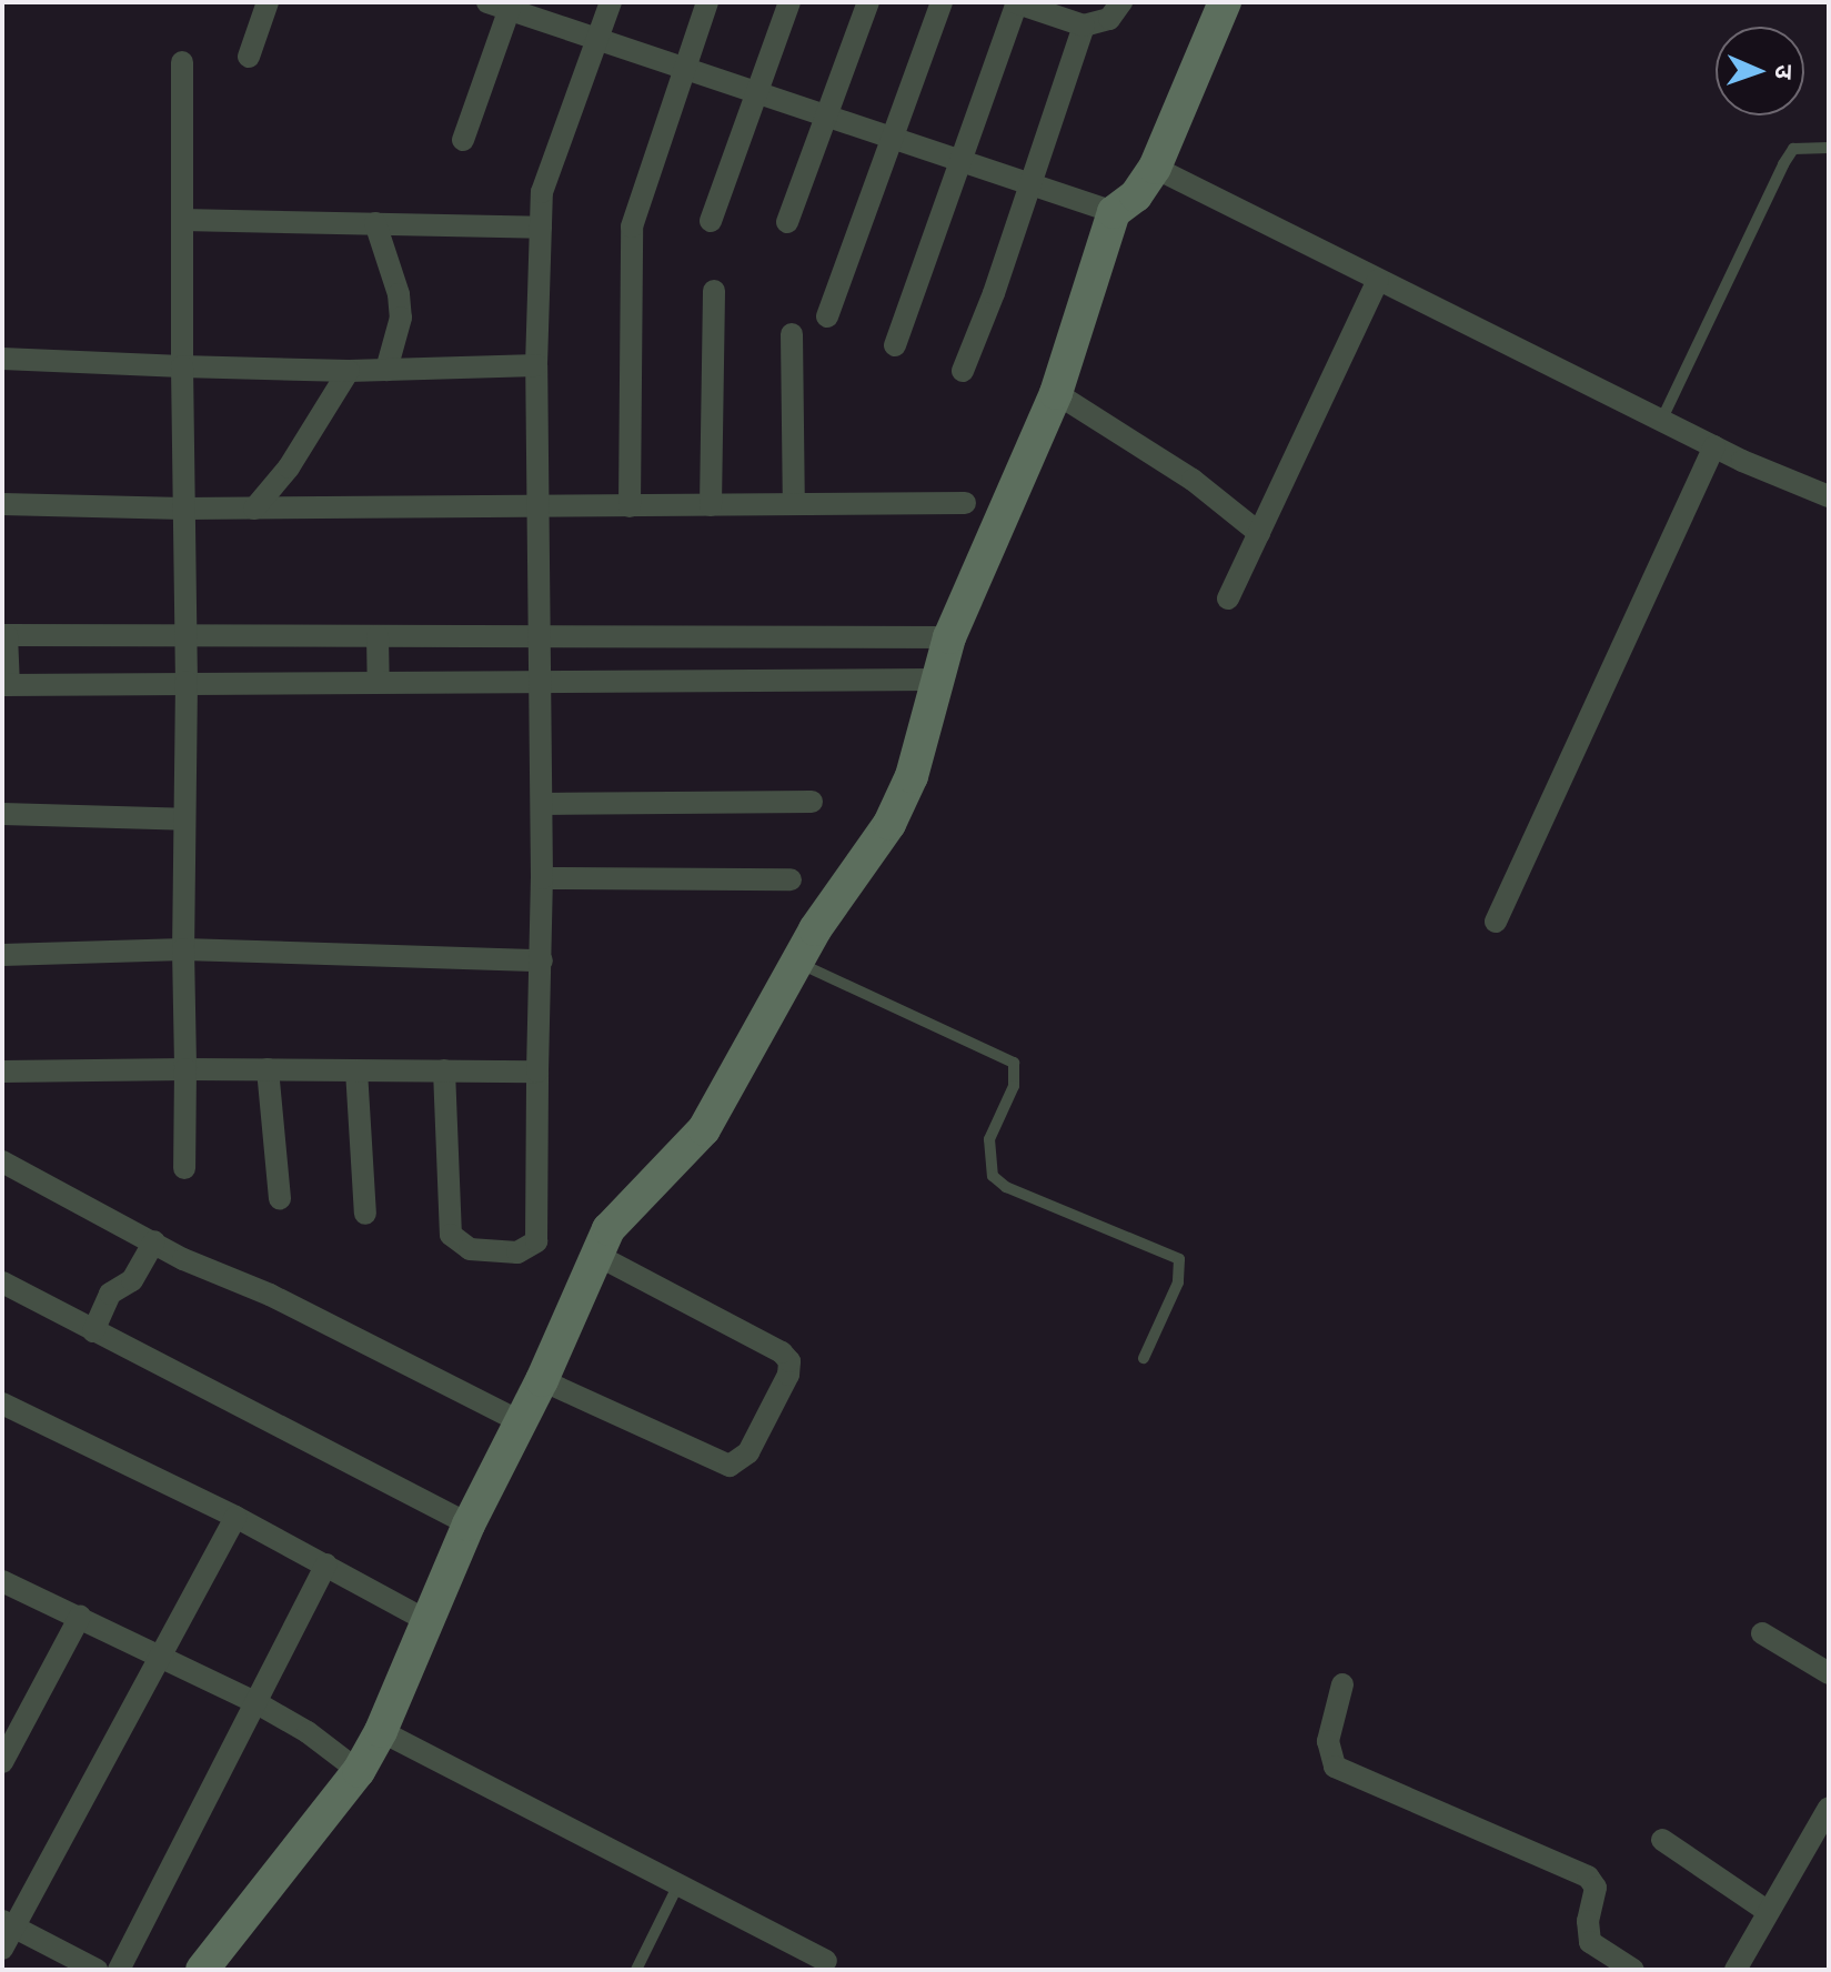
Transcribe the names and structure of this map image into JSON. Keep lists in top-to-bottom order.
{
  "north": "right"
}
